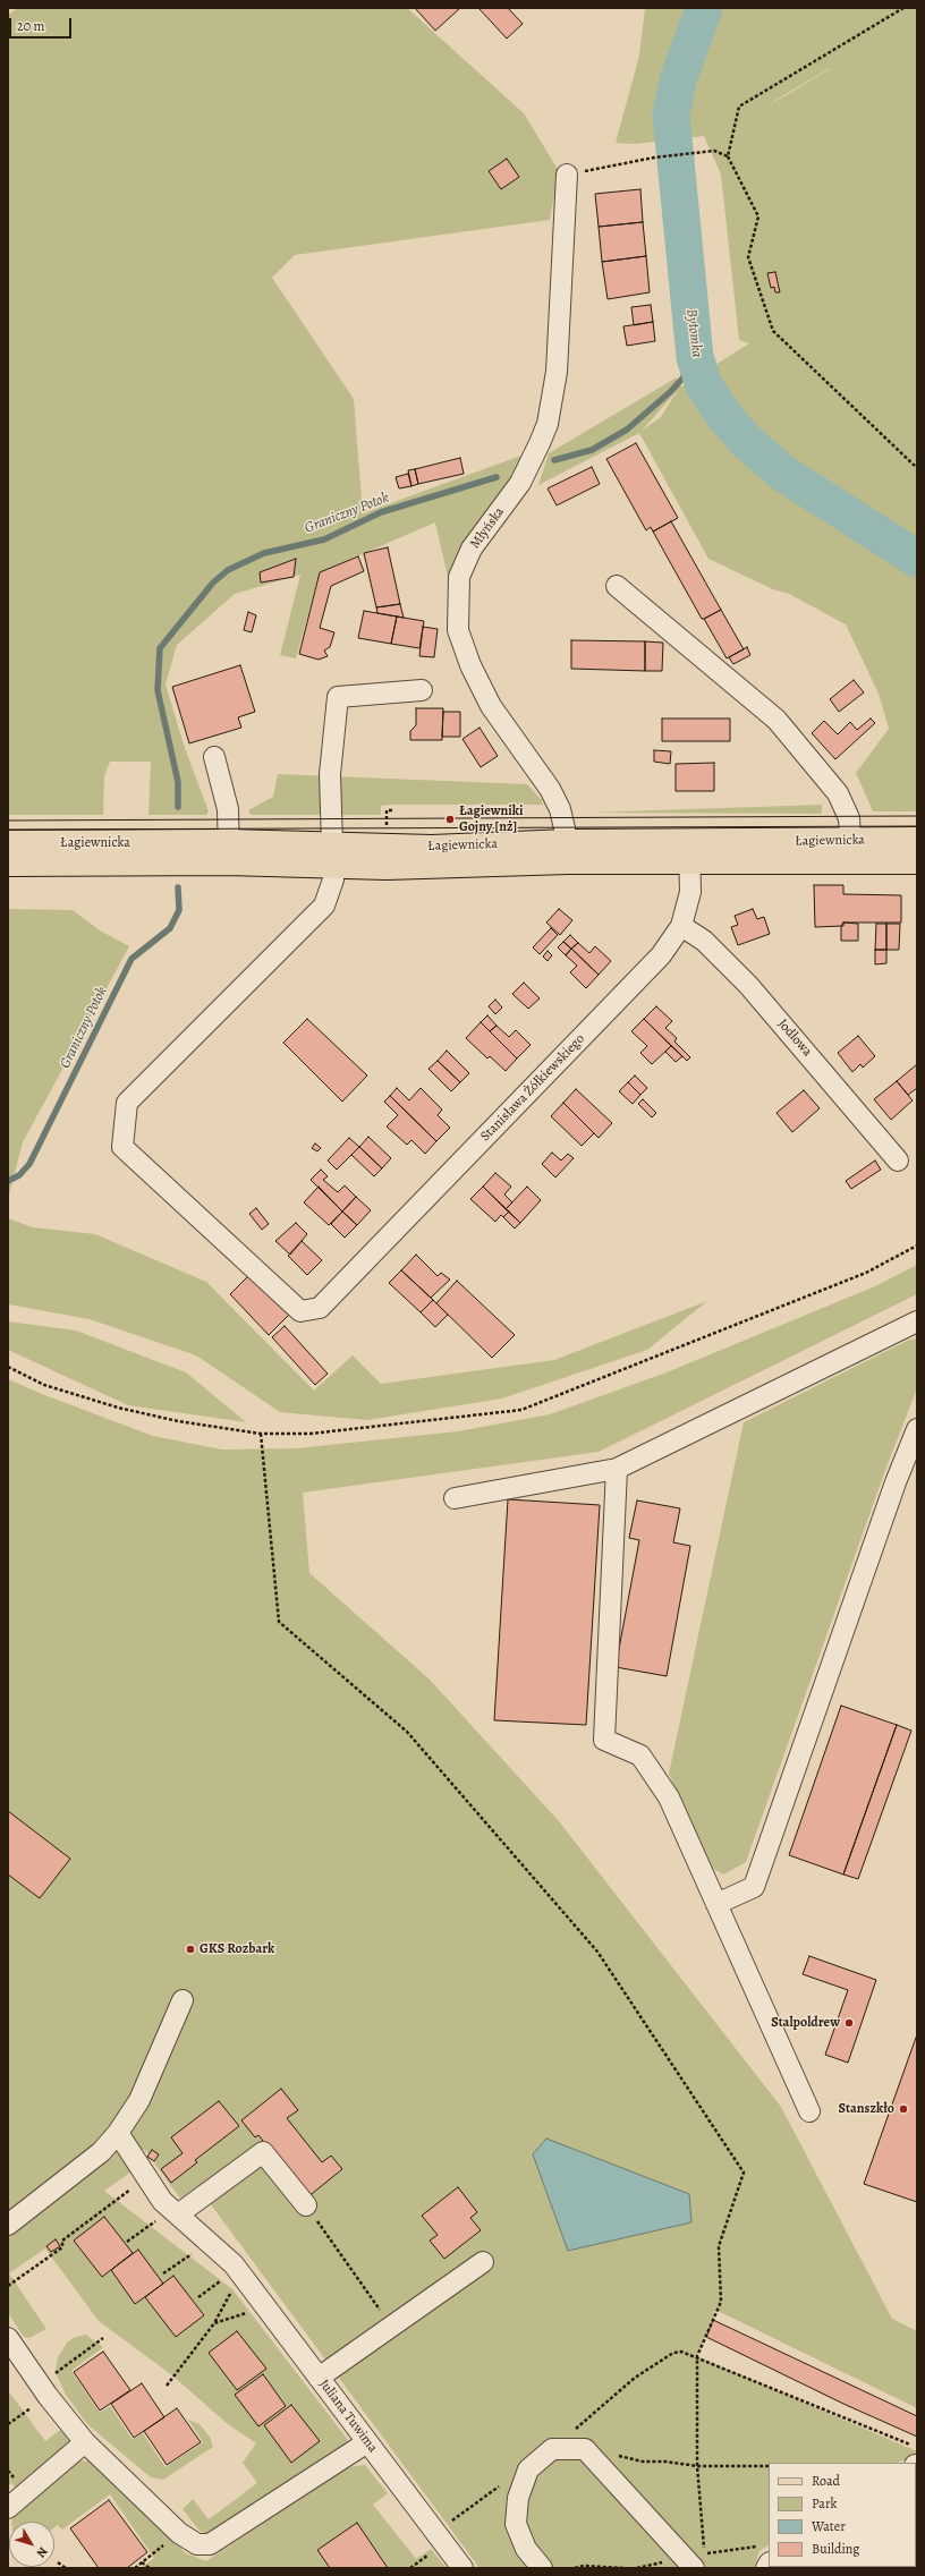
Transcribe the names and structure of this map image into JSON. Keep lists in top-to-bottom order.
{
  "streets": {
    "main road": ["Łagiewnicka"],
    "street": [
      "Młyńska",
      "Jodłowa",
      "Stanisława Żółkiewskiego",
      "Juliana Tuwima"
    ]
  },
  "crossings": [
    ["Młyńska", "Łagiewnicka"],
    ["Łagiewnicka", "Stanisława Żółkiewskiego"],
    ["Jodłowa", "Stanisława Żółkiewskiego"]
  ],
  "water": ["Bytomka", "Graniczny Potok"],
  "places": [
    "Łagiewniki Gojny [nż]",
    "GKS Rozbark",
    "Stalpoldrew",
    "Stanszkło"
  ],
  "legend": [
    "Road",
    "Park",
    "Water",
    "Building"
  ],
  "scale_bar": "20 m",
  "north": "bottom right"
}
